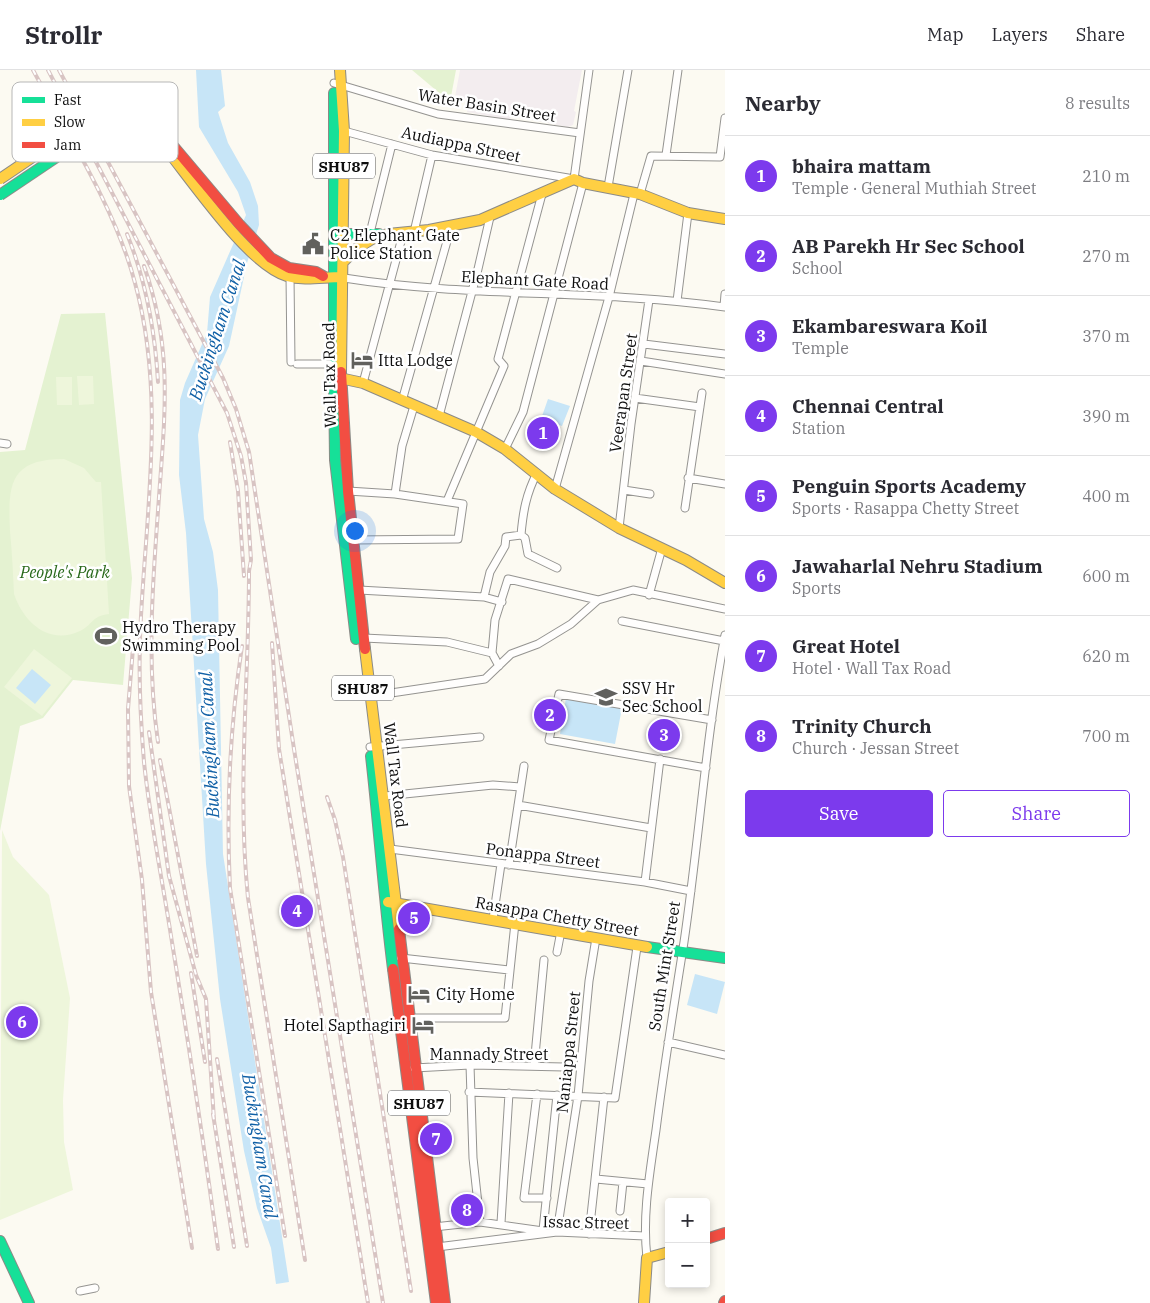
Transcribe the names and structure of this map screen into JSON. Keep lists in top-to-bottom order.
{
  "streets": {
    "main road": [
      "SHU87",
      "Wall Tax Road",
      "Rasappa Chetty Street",
      "South Mint Street"
    ],
    "street": [
      "Water Basin Street",
      "Audiappa Street",
      "Elephant Gate Road",
      "Veerapan Street",
      "Ponappa Street",
      "Naniappa Street",
      "Mannady Street",
      "Issac Street"
    ]
  },
  "crossings": [
    ["Water Basin Street", "Wall Tax Road"],
    ["Audiappa Street", "Wall Tax Road"],
    ["Elephant Gate Road", "Wall Tax Road"],
    ["Elephant Gate Road", "Veerapan Street"],
    ["Wall Tax Road", "Ponappa Street"],
    ["Wall Tax Road", "Rasappa Chetty Street"],
    ["Wall Tax Road", "Mannady Street"],
    ["Wall Tax Road", "Issac Street"],
    ["Ponappa Street", "South Mint Street"],
    ["Rasappa Chetty Street", "South Mint Street"],
    ["Rasappa Chetty Street", "Naniappa Street"],
    ["South Mint Street", "Issac Street"],
    ["Naniappa Street", "Issac Street"]
  ],
  "water": ["Buckingham Canal"],
  "parks": ["People's Park"],
  "places": {
    "public building": ["C2 Elephant Gate Police Station"],
    "hotel": ["Itta Lodge", "City Home", "Hotel Sapthagiri"],
    "sports": ["Hydro Therapy Swimming Pool"],
    "school or university": ["SSV Hr Sec School"]
  },
  "legend": ["Fast", "Slow", "Jam"],
  "page": {
    "header": "Strollr",
    "nav": ["Map", "Layers", "Share"],
    "heading": ["Nearby", "8 results"],
    "list": [
      {
        "mark": "1",
        "name": "bhaira mattam",
        "note": "Temple · General Muthiah Street",
        "value": "210 m"
      },
      {
        "mark": "2",
        "name": "AB Parekh Hr Sec School",
        "note": "School",
        "value": "270 m"
      },
      {
        "mark": "3",
        "name": "Ekambareswara Koil",
        "note": "Temple",
        "value": "370 m"
      },
      {
        "mark": "4",
        "name": "Chennai Central",
        "note": "Station",
        "value": "390 m"
      },
      {
        "mark": "5",
        "name": "Penguin Sports Academy",
        "note": "Sports · Rasappa Chetty Street",
        "value": "400 m"
      },
      {
        "mark": "6",
        "name": "Jawaharlal Nehru Stadium",
        "note": "Sports",
        "value": "600 m"
      },
      {
        "mark": "7",
        "name": "Great Hotel",
        "note": "Hotel · Wall Tax Road",
        "value": "620 m"
      },
      {
        "mark": "8",
        "name": "Trinity Church",
        "note": "Church · Jessan Street",
        "value": "700 m"
      }
    ],
    "pins": [
      "1",
      "2",
      "3",
      "4",
      "5",
      "6",
      "7",
      "8"
    ],
    "buttons": ["Save", "Share"],
    "map_buttons": ["+", "−"]
  }
}
